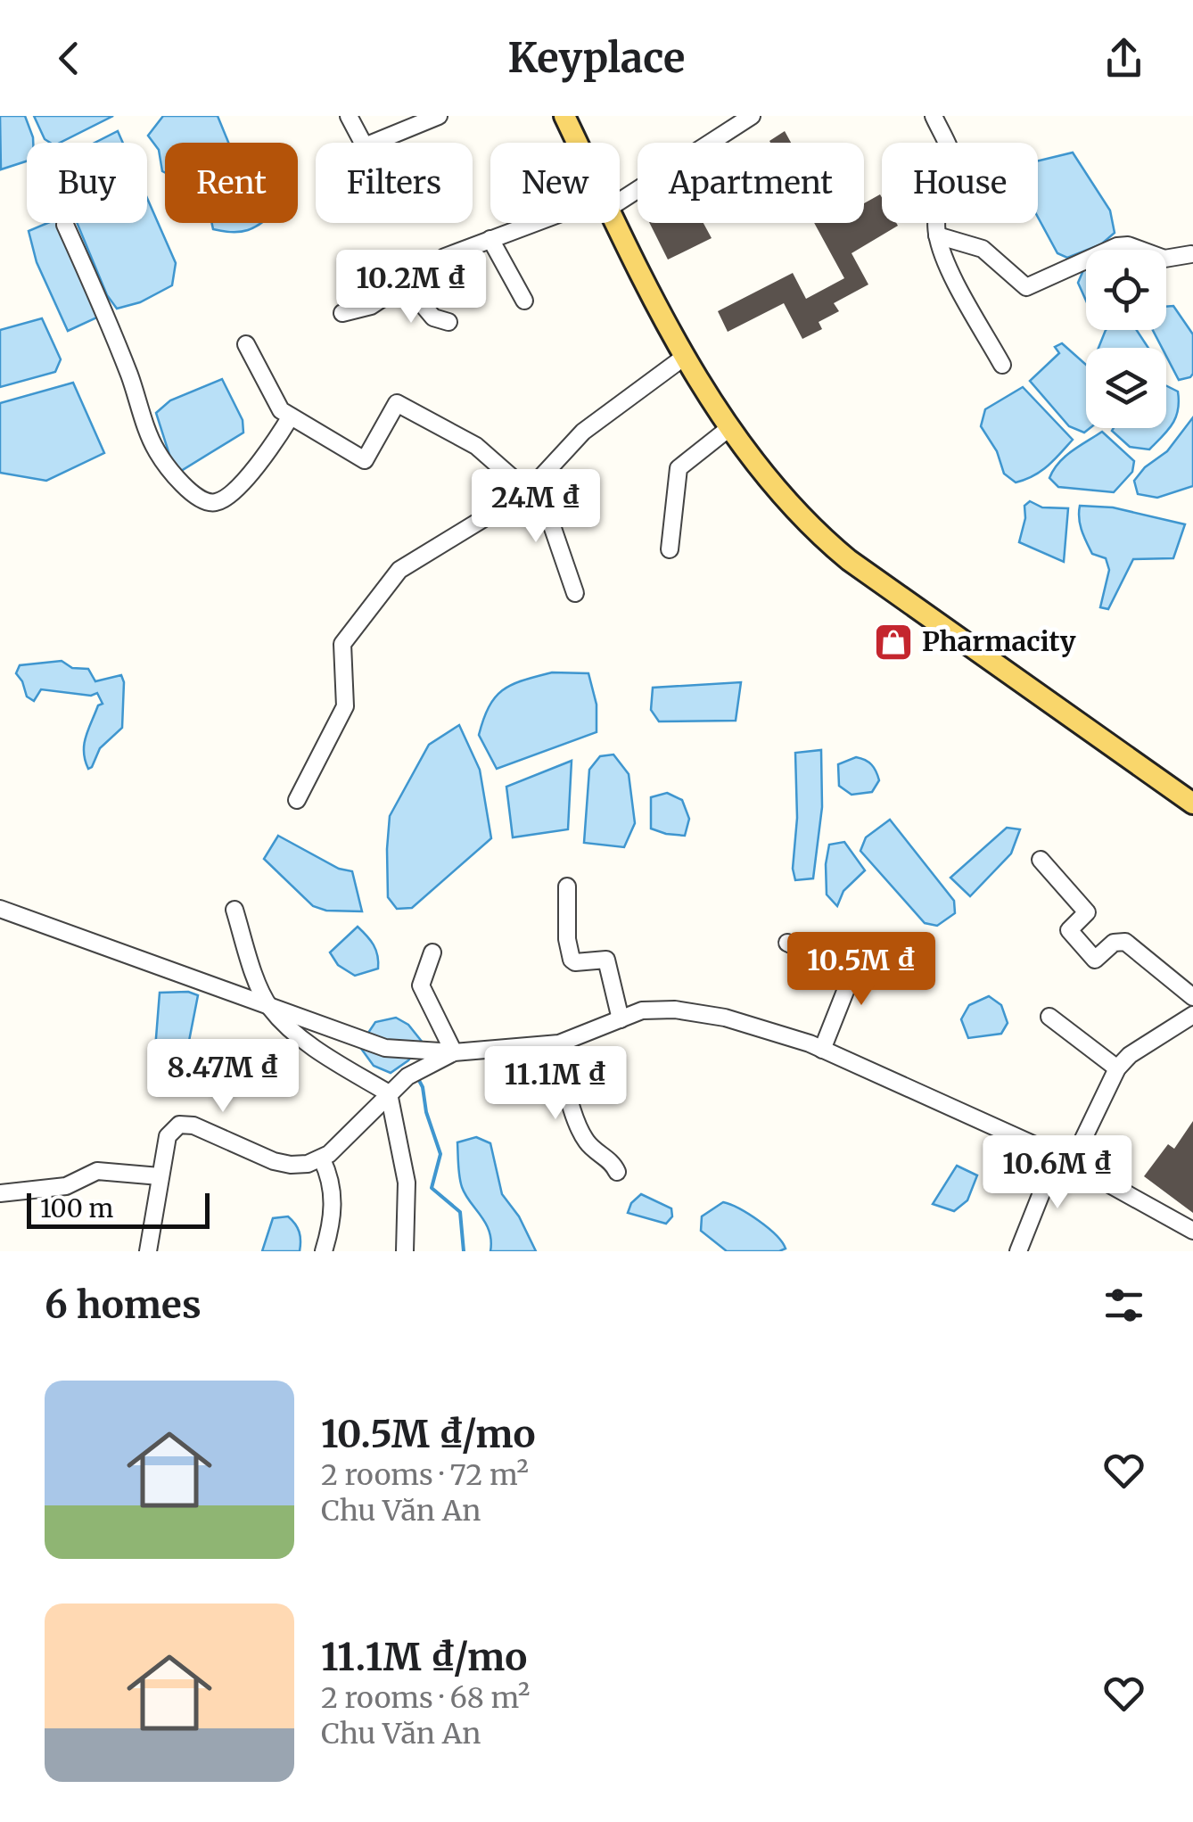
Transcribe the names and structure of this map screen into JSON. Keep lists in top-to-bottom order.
{
  "places": {
    "shop": ["Pharmacity"]
  },
  "scale_bar": "100 m",
  "page": {
    "header": "Keyplace",
    "chip": [
      "Buy",
      "Rent",
      "Filters",
      "New",
      "Apartment",
      "House"
    ],
    "price": [
      "10.2M ₫",
      "24M ₫",
      "10.5M ₫",
      "8.47M ₫",
      "11.1M ₫",
      "10.6M ₫"
    ],
    "scale": "100 m",
    "heading": "6 homes",
    "list": [
      {
        "name": "10.5M ₫/mo",
        "note": "2 rooms · 72 m² · Chu Văn An"
      },
      {
        "name": "11.1M ₫/mo",
        "note": "2 rooms · 68 m² · Chu Văn An"
      }
    ]
  }
}
